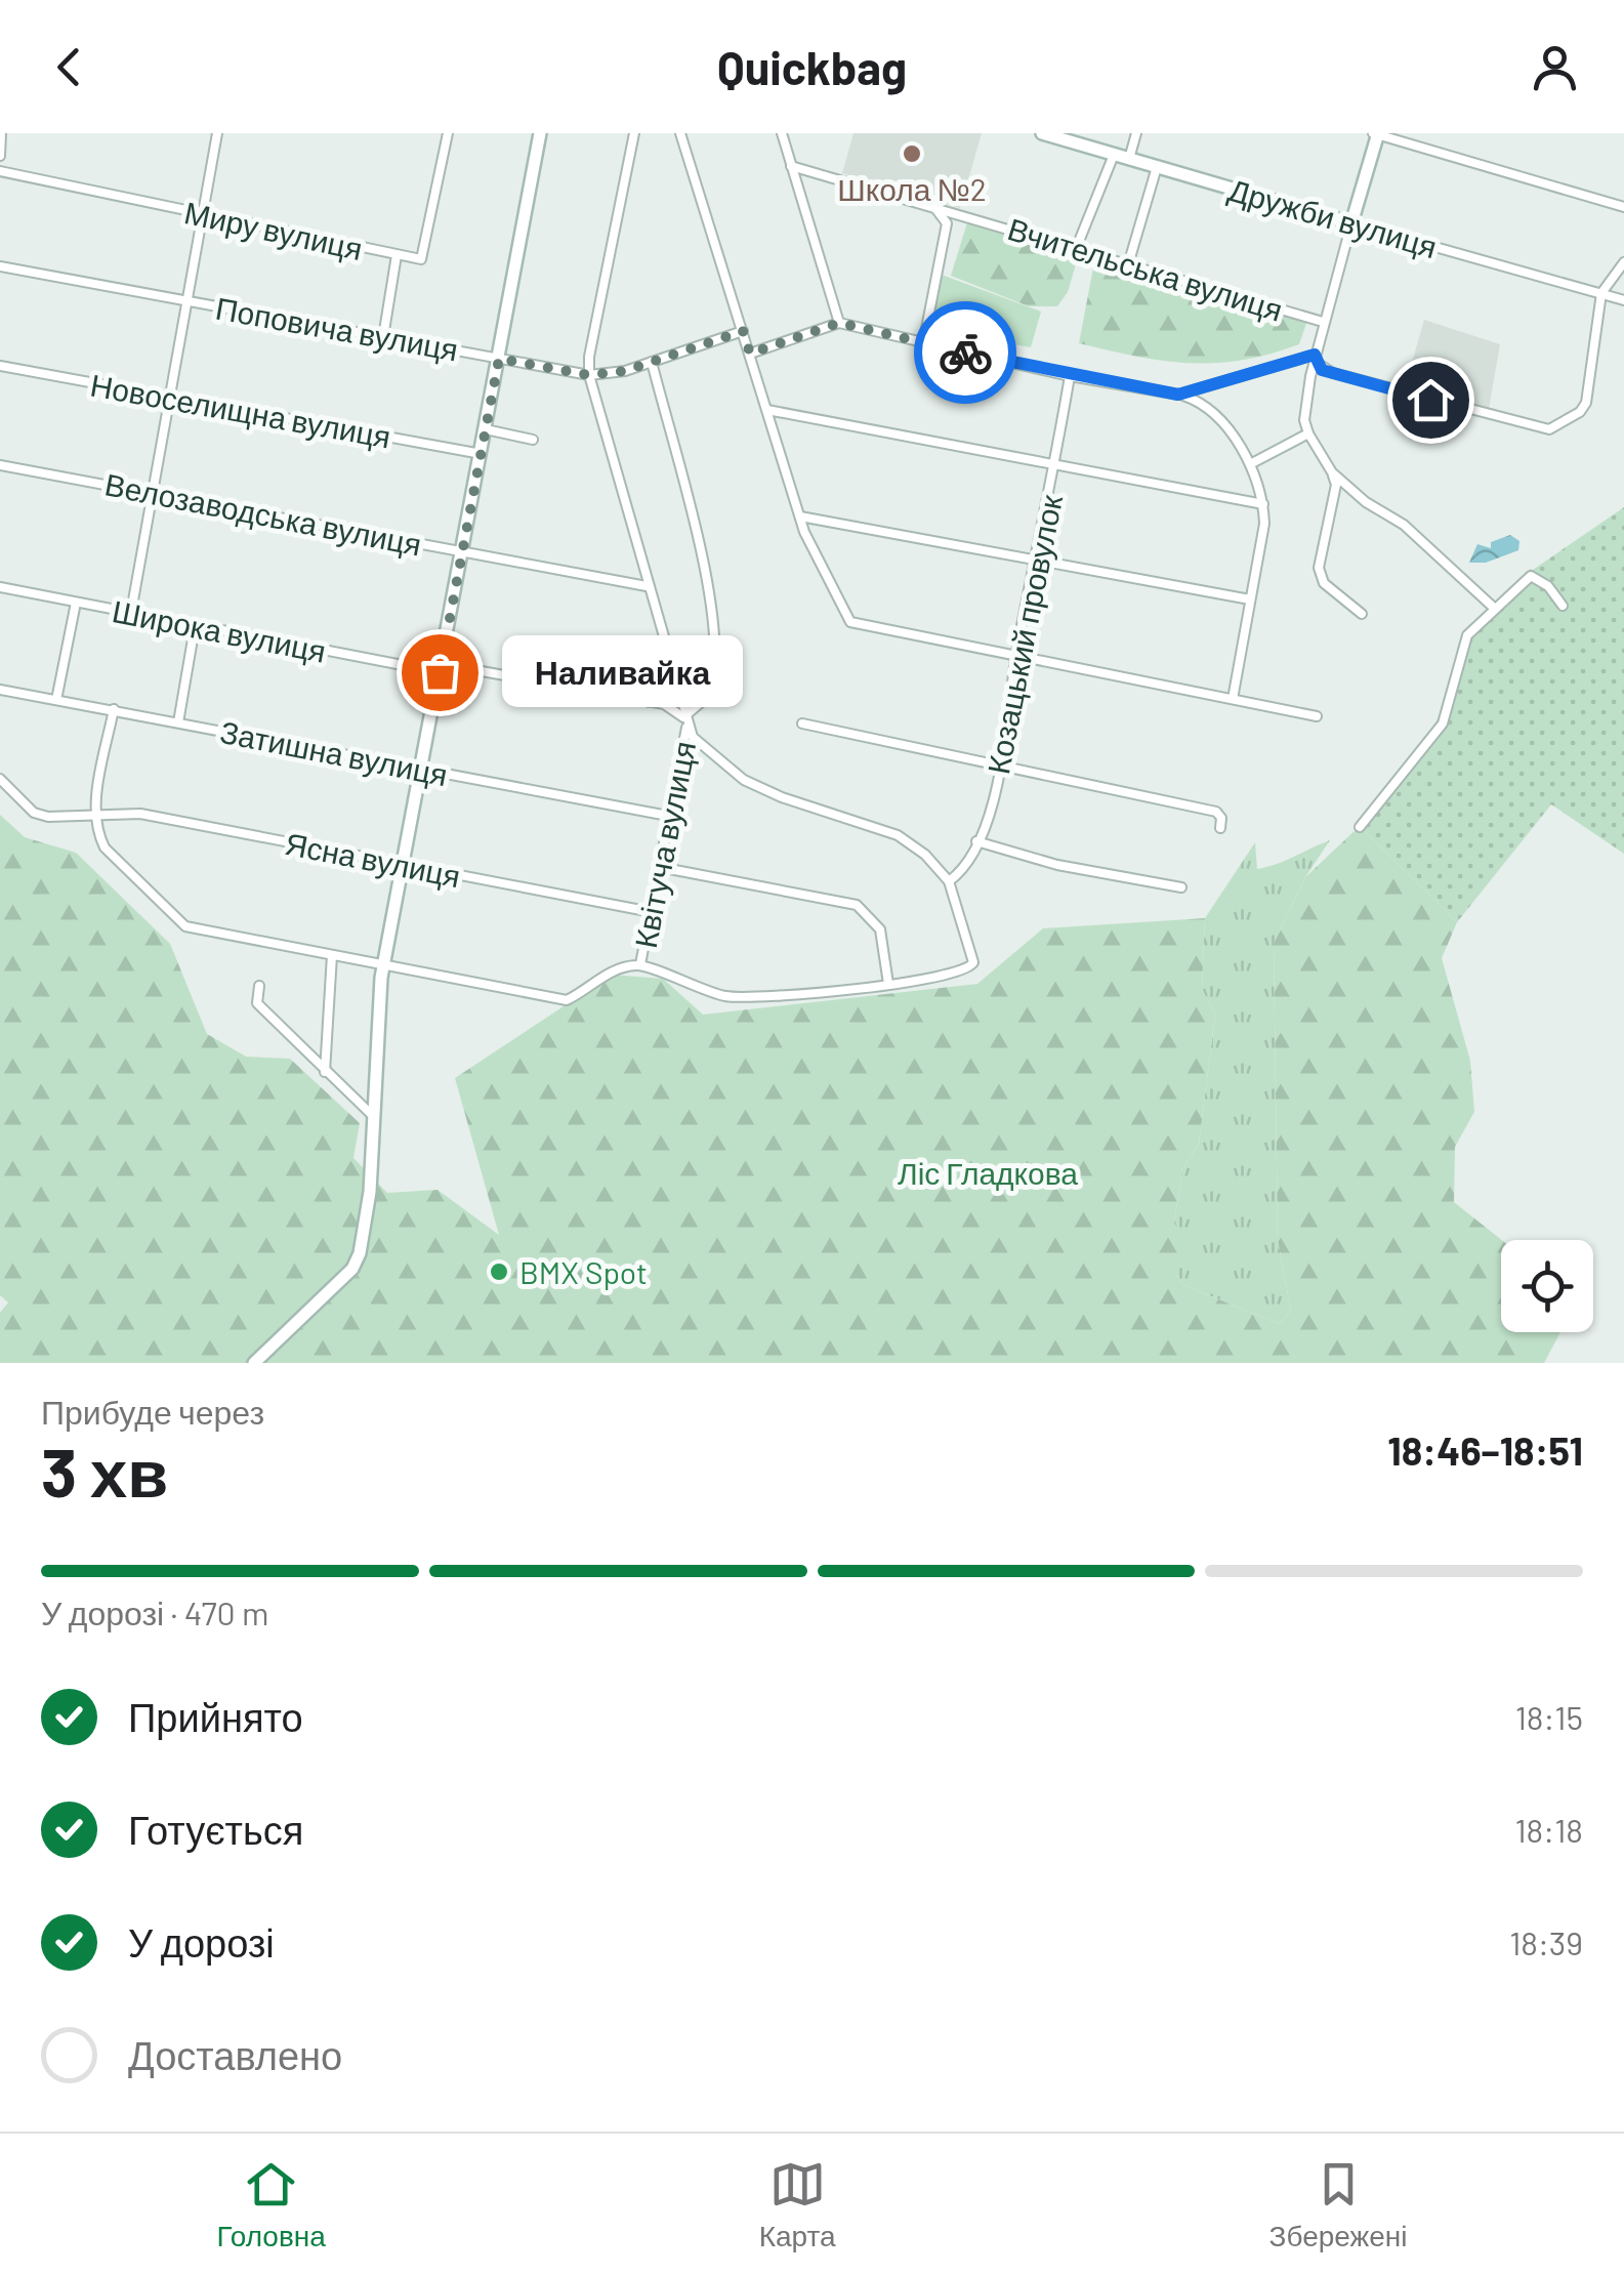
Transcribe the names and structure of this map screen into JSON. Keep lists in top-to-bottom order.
{
  "streets": {
    "street": [
      "Дружби вулиця",
      "Миру вулиця",
      "Вчительська вулиця",
      "Поповича вулиця",
      "Новоселищна вулиця",
      "Велозаводська вулиця",
      "Широка вулиця",
      "Козацький провулок",
      "Затишна вулиця",
      "Квітуча вулиця",
      "Ясна вулиця"
    ]
  },
  "crossings": [
    ["Широка вулиця", "Квітуча вулиця"],
    ["Затишна вулиця", "Квітуча вулиця"],
    ["Квітуча вулиця", "Ясна вулиця"]
  ],
  "parks": ["Ліс Гладкова"],
  "places": ["Школа №2", "Наливайка", "BMX Spot"],
  "page": {
    "header": "Quickbag",
    "bubble": "Наливайка",
    "heading": ["3 хв", "Прибуде через", "18:46–18:51"],
    "bar": "У дорозі · 470 m",
    "list": [
      ["Прийнято", "18:15"],
      ["Готується", "18:18"],
      ["У дорозі", "18:39"],
      "Доставлено"
    ],
    "tabs": ["Головна", "Карта", "Збережені"]
  }
}
